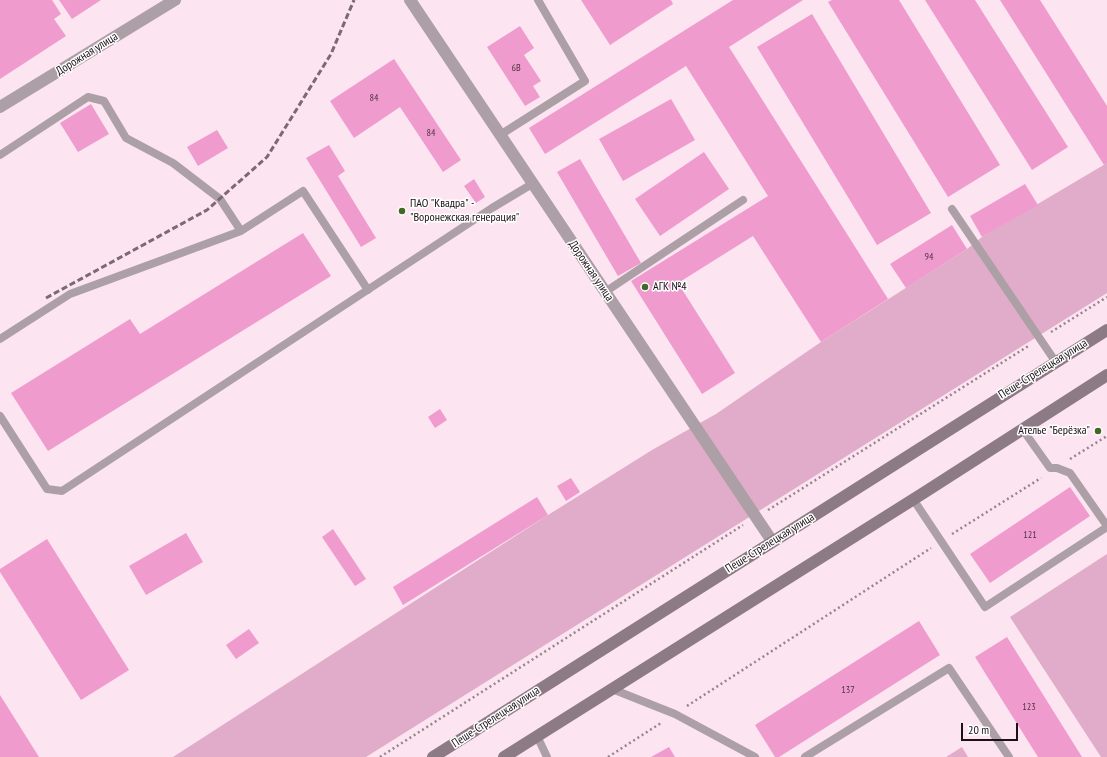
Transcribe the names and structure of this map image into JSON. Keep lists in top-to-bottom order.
{
  "streets": {
    "main road": ["Пеше-Стрелецкая улица"],
    "street": ["Дорожная улица"]
  },
  "crossings": [
    ["Дорожная улица", "Пеше-Стрелецкая улица"]
  ],
  "places": ["ПАО \"Квадра\" - \"Воронежская генерация\"", "АГК №4", "Ателье \"Берёзка\""],
  "house_numbers": [
    "6В",
    "84",
    "84",
    "94",
    "121",
    "137",
    "123"
  ],
  "scale_bar": "20 m"
}
